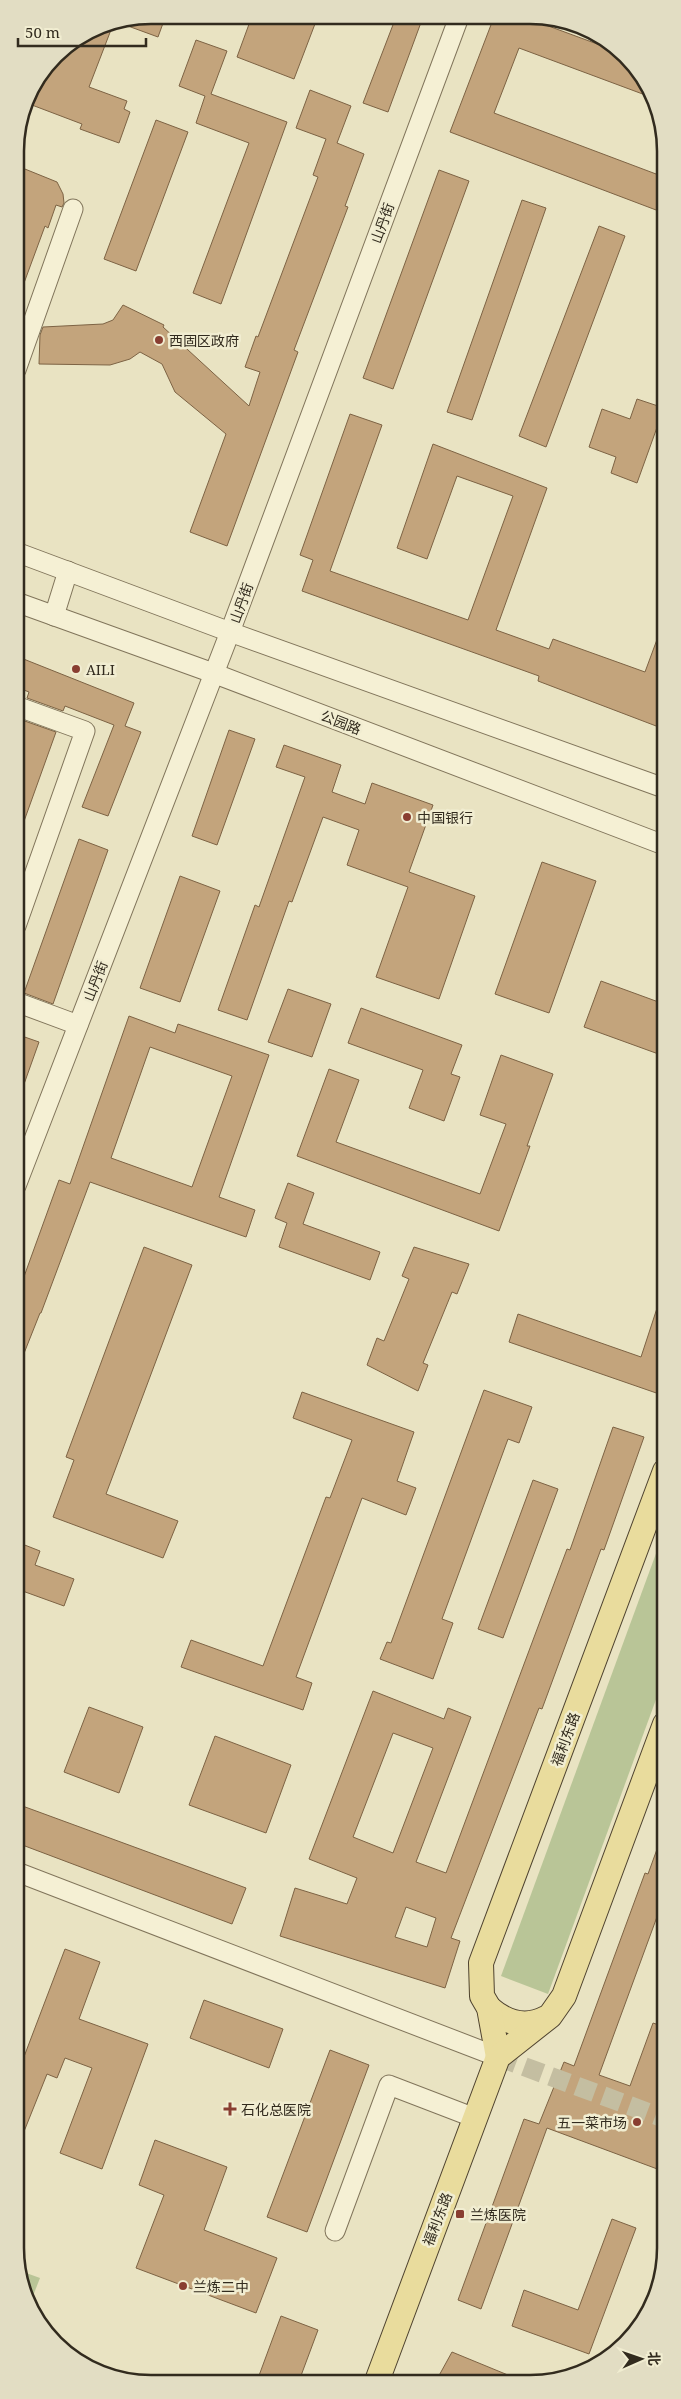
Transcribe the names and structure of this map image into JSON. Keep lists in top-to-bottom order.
{
  "streets": {
    "main road": ["福利东路"],
    "street": ["山丹街", "公园路"]
  },
  "crossings": [
    ["山丹街", "公园路"]
  ],
  "places": {
    "other": [
      "西固区政府",
      "AILI",
      "中国银行",
      "五一菜市场",
      "兰炼二中"
    ],
    "health": ["石化总医院"],
    "transit": ["兰炼医院"]
  },
  "scale_bar": "50 m",
  "north": "right"
}
